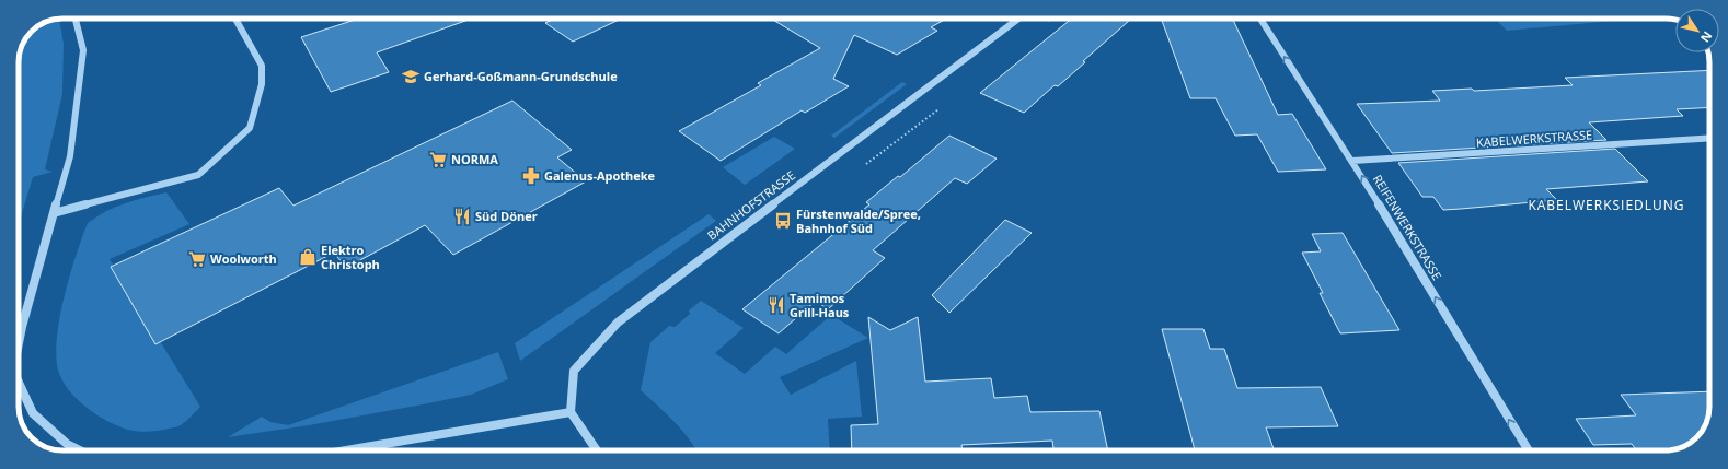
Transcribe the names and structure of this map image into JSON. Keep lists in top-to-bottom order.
{
  "streets": {
    "street": ["KABELWERKSTRASSE", "BAHNHOFSTRASSE", "REIFENWERKSTRASSE"]
  },
  "crossings": [
    ["KABELWERKSTRASSE", "REIFENWERKSTRASSE"]
  ],
  "one_way": ["REIFENWERKSTRASSE"],
  "districts": ["KABELWERKSIEDLUNG"],
  "places": {
    "school or university": ["Gerhard-Goßmann-Grundschule"],
    "supermarket": ["NORMA", "Woolworth"],
    "pharmacy": ["Galenus-Apotheke"],
    "restaurant": ["Süd Döner", "Tamimos Grill-Haus"],
    "bus stop": ["Fürstenwalde/Spree, Bahnhof Süd"],
    "shop": ["Elektro Christoph"]
  },
  "north": "bottom right"
}
